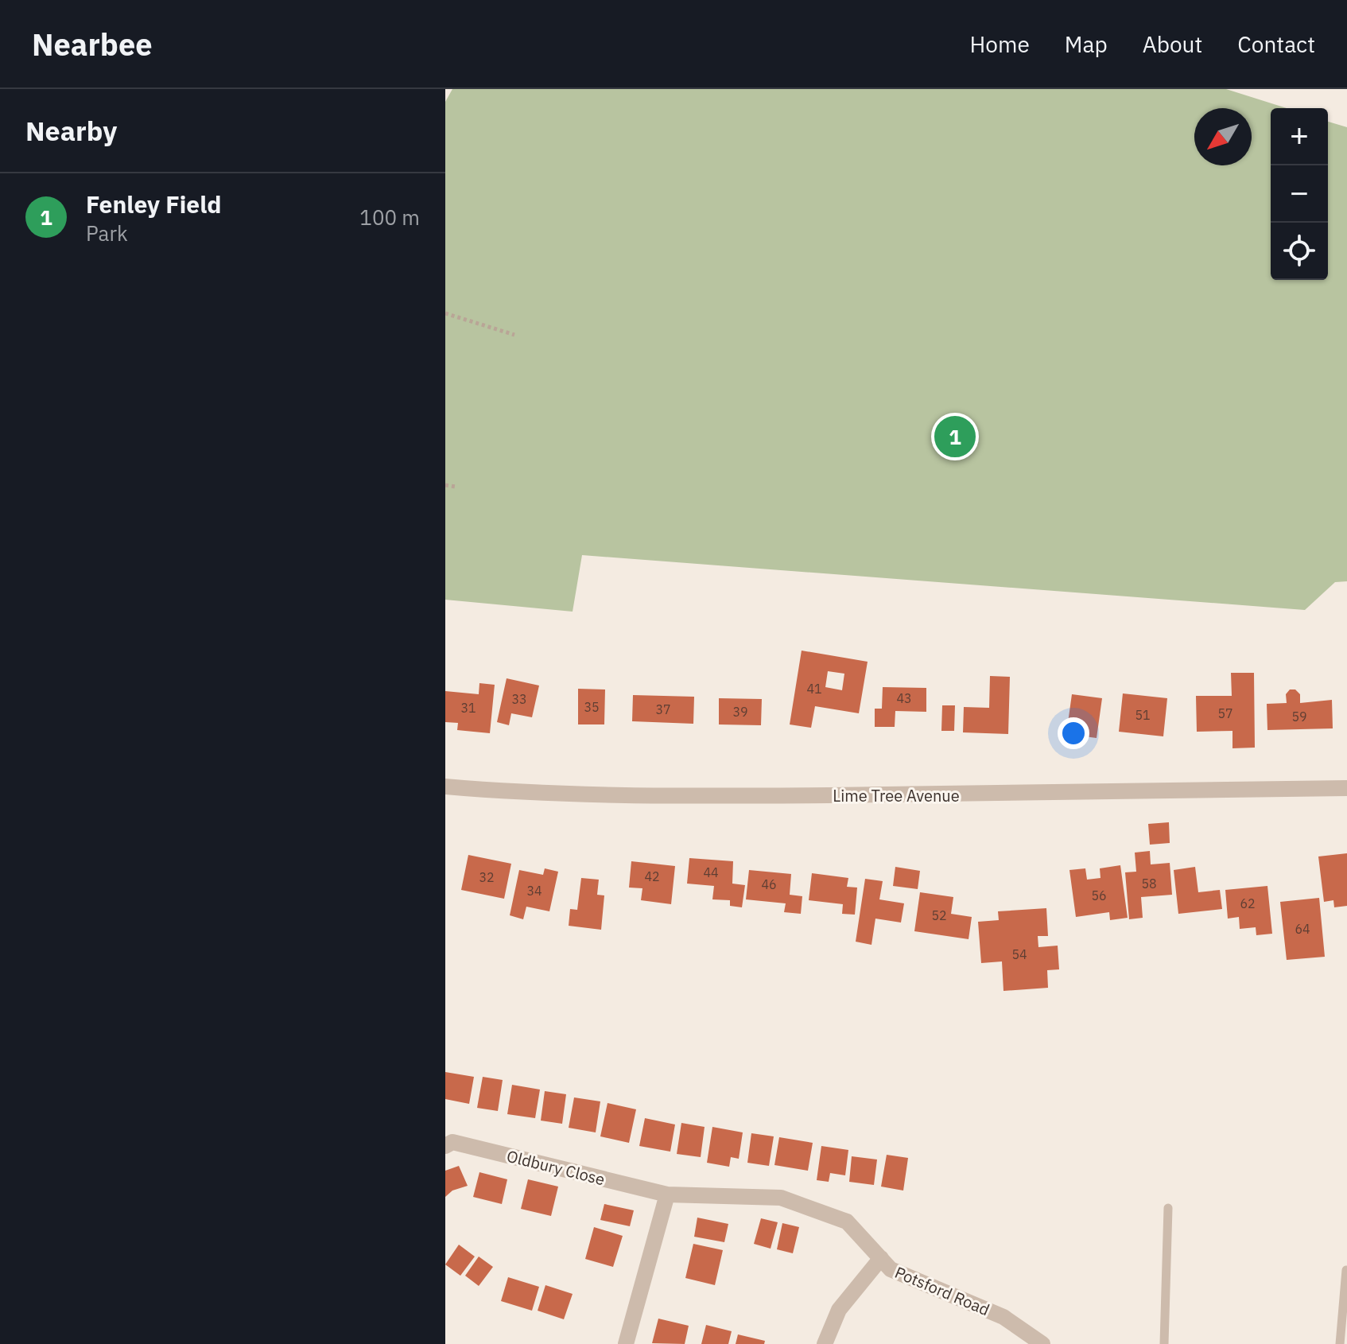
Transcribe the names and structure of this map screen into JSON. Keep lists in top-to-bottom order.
{
  "streets": {
    "street": ["Lime Tree Avenue", "Oldbury Close", "Potsford Road"]
  },
  "crossings": [
    ["Oldbury Close", "Potsford Road"]
  ],
  "house_numbers": [
    "41",
    "43",
    "33",
    "35",
    "31",
    "37",
    "39",
    "57",
    "51",
    "59",
    "44",
    "42",
    "32",
    "58",
    "46",
    "34",
    "56",
    "62",
    "52",
    "64",
    "54"
  ],
  "north": "bottom left",
  "page": {
    "header": "Nearbee",
    "nav": [
      "Home",
      "Map",
      "About",
      "Contact"
    ],
    "heading": "Nearby",
    "map_buttons": ["+", "−"],
    "list": [
      {
        "mark": "1",
        "name": "Fenley Field",
        "note": "Park",
        "value": "100 m"
      }
    ],
    "pins": "1"
  }
}
